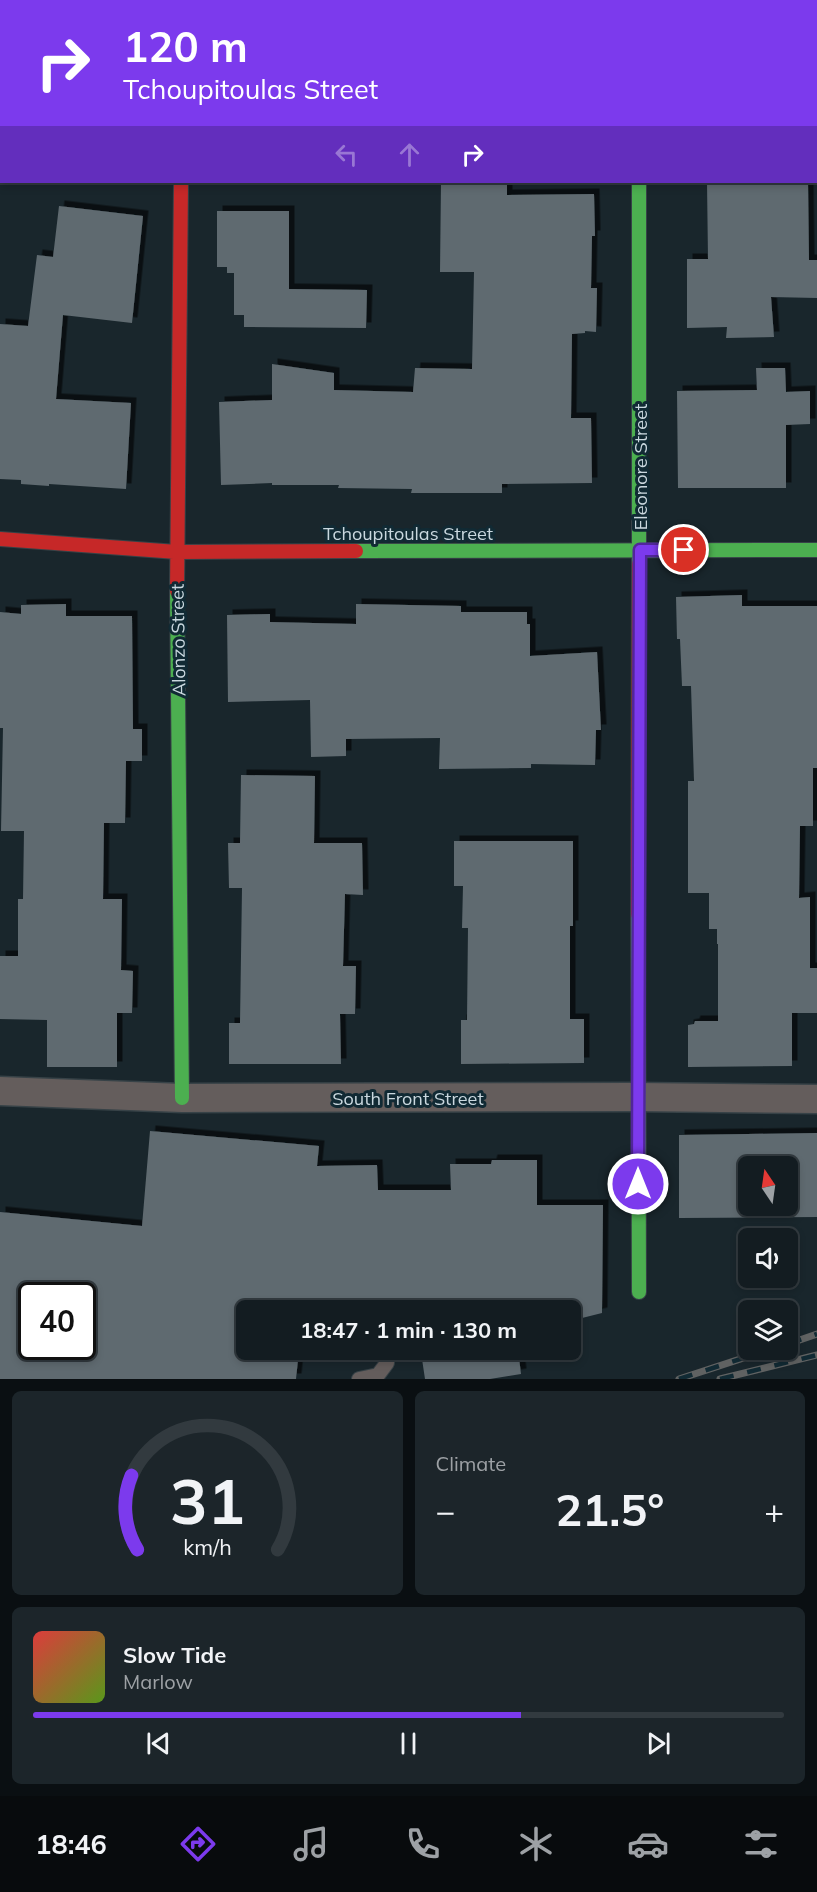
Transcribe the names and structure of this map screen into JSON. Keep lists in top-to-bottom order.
{
  "streets": {
    "street": [
      "Eleonore Street",
      "Tchoupitoulas Street",
      "Alonzo Street",
      "South Front Street"
    ]
  },
  "crossings": [
    ["Eleonore Street", "Tchoupitoulas Street"],
    ["Eleonore Street", "South Front Street"],
    ["Tchoupitoulas Street", "Alonzo Street"],
    ["Alonzo Street", "South Front Street"]
  ],
  "north": "top",
  "page": {
    "turn": ["120 m", "Tchoupitoulas Street"],
    "limit": "40",
    "trip": "18:47 · 1 min · 130 m",
    "tile": "Climate",
    "heat": ["−", "21.5°", "+"],
    "song": ["Slow Tide", "Marlow"],
    "tabs": "18:46",
    "gauge": ["31", "km/h"]
  }
}
